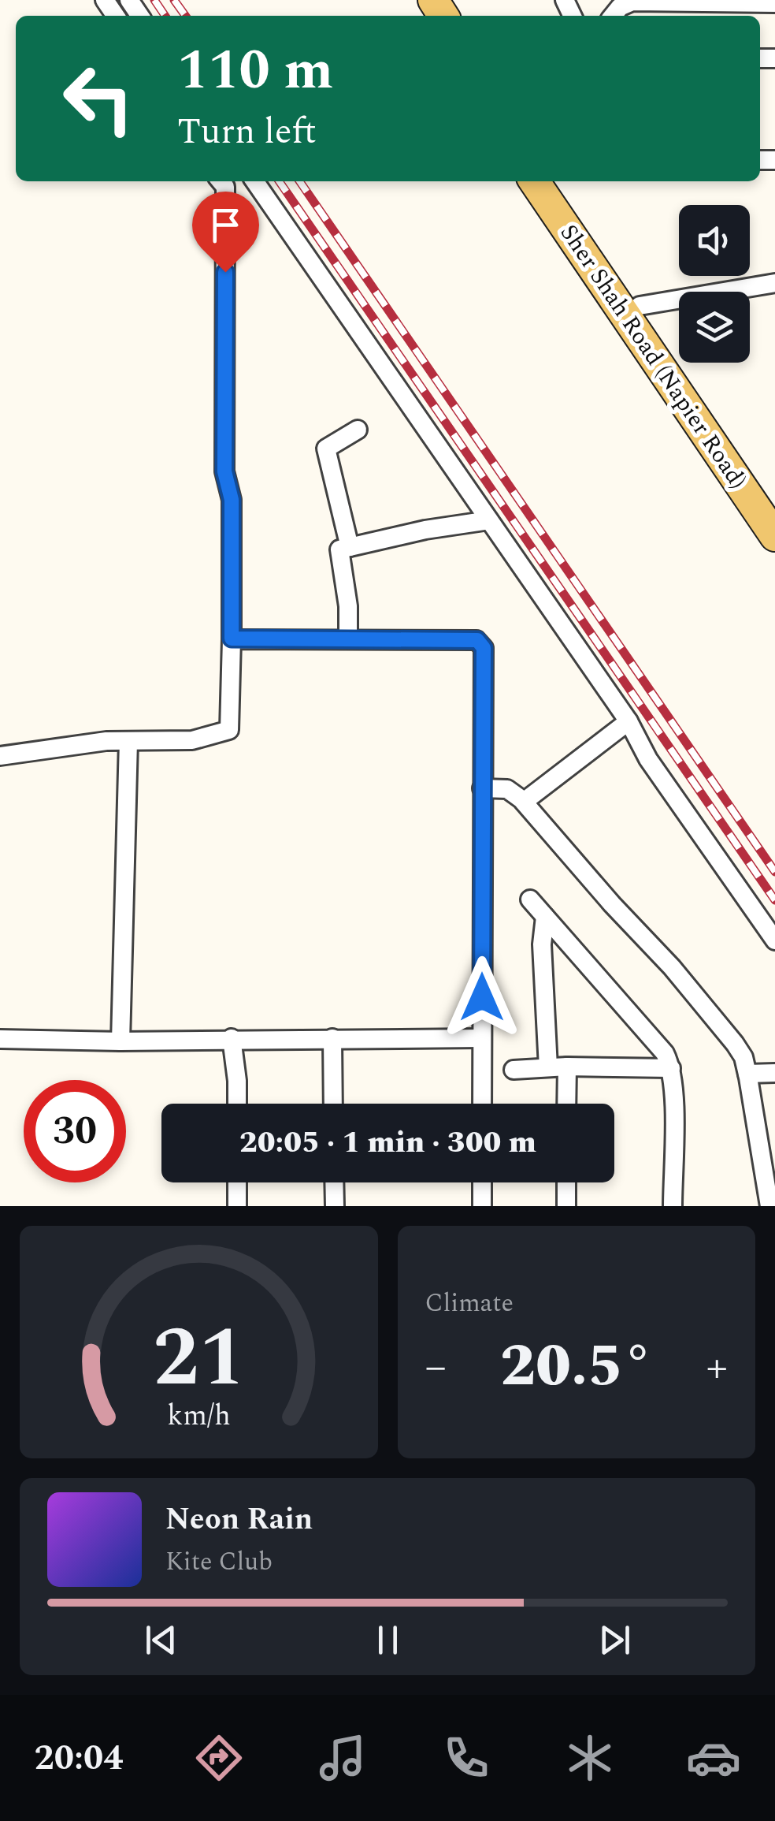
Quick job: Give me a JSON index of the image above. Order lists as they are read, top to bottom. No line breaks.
{"streets":{"main road":["Sher Shah Road (Napier Road)"]},"page":{"turn":["110 m","Turn left"],"limit":"30","trip":"20:05 · 1 min · 300 m","tile":"Climate","heat":["−","20.5°","+"],"song":["Neon Rain","Kite Club"],"tabs":"20:04","gauge":["21","km/h"]}}
